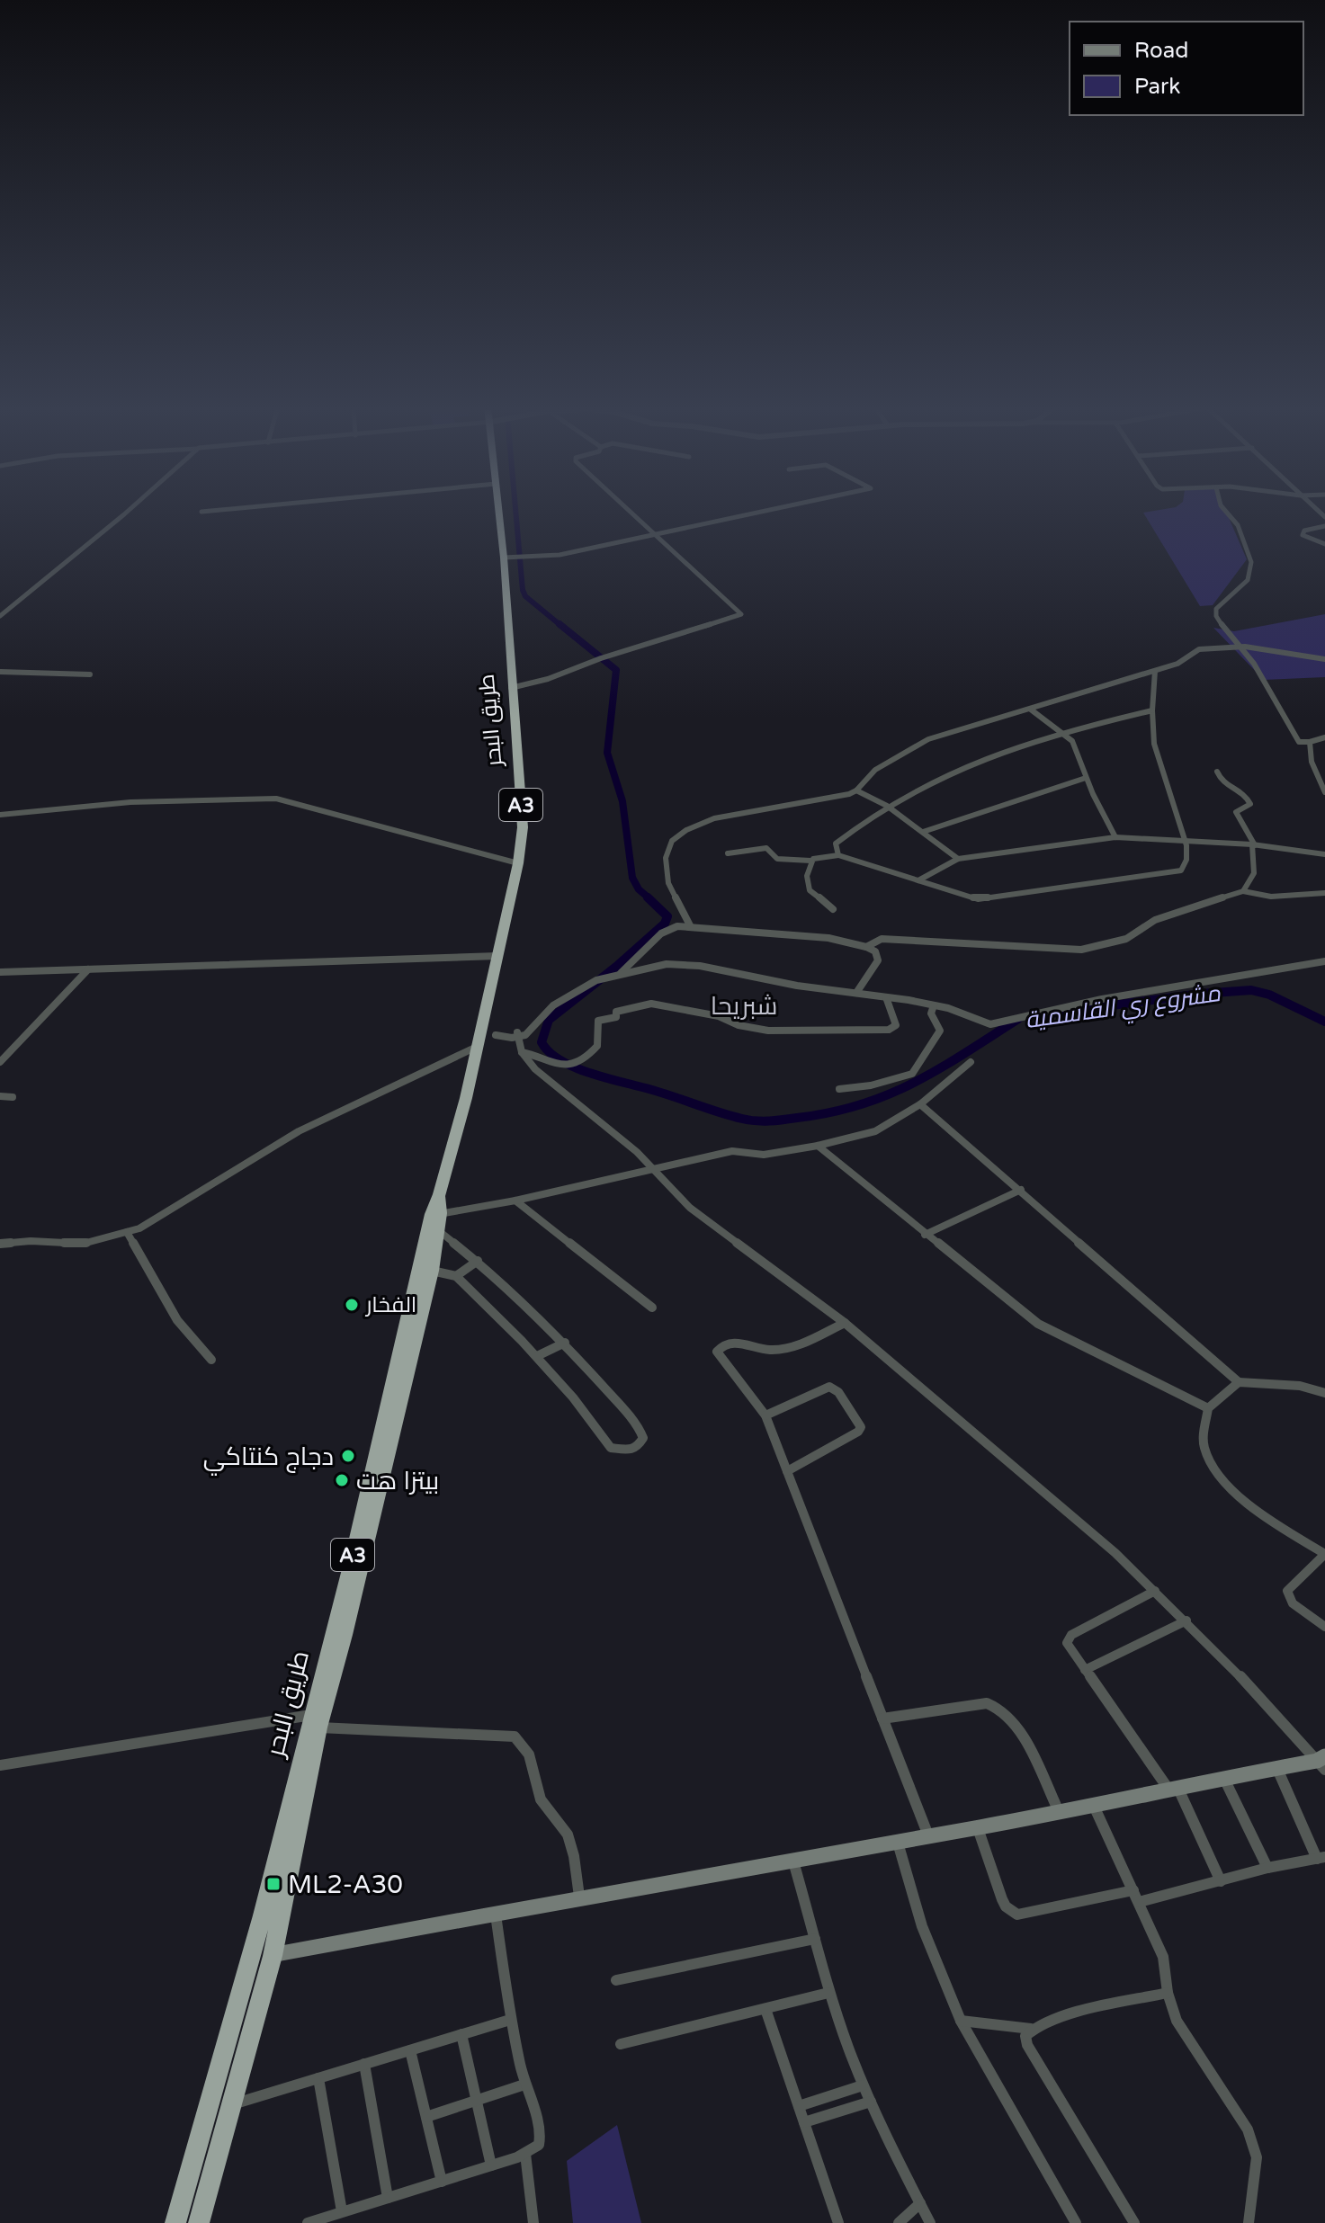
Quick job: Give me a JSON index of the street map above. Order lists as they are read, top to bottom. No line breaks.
{"streets":{"highway":["طريق البحر","A3"]},"districts":["شبريحا"],"water":["مشروع ري القاسمية"],"places":{"other":["الفخار","دجاج كنتاكي","بيتزا هت"],"transit":["ML2-A30"]},"legend":["Road","Park"]}
